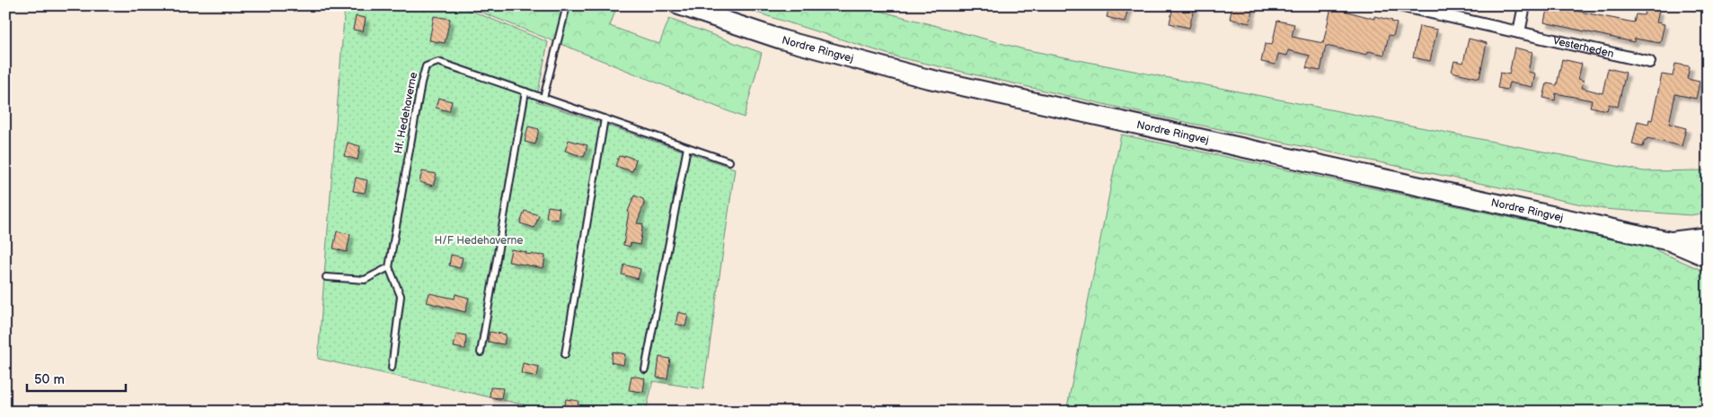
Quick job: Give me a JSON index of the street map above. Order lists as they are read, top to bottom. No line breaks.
{"streets":{"main road":["Nordre Ringvej"],"street":["Vesterheden"],"lane":["Hf. Hedehaverne"]},"parks":["H/F Hedehaverne"],"scale_bar":"50 m"}
